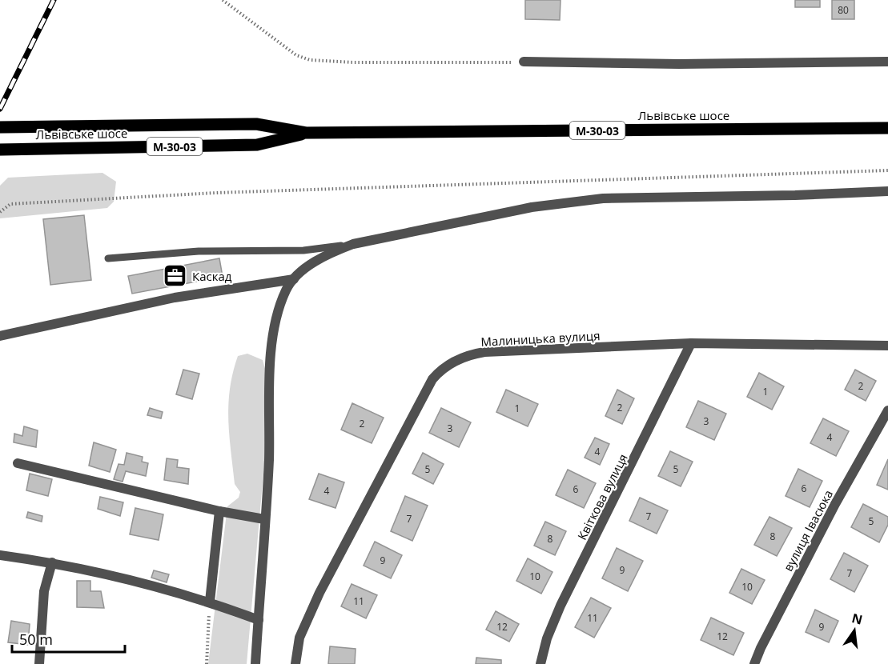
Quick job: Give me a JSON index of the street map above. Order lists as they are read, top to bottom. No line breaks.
{"streets":{"main road":["Львівське шосе","М-30-03"],"street":["Малиницька вулиця","Квіткова вулиця","вулиця Івасюка"]},"crossings":[["Малиницька вулиця","Квіткова вулиця"]],"places":{"office":["Каскад"]},"house_numbers":["80","2","1","2","1","3","2","3","4","4","5","5","6","6","4","7","7","5","8","8","9","9","7","10","10","11","11","12","9","12"],"scale_bar":"50 m","north":"top"}
